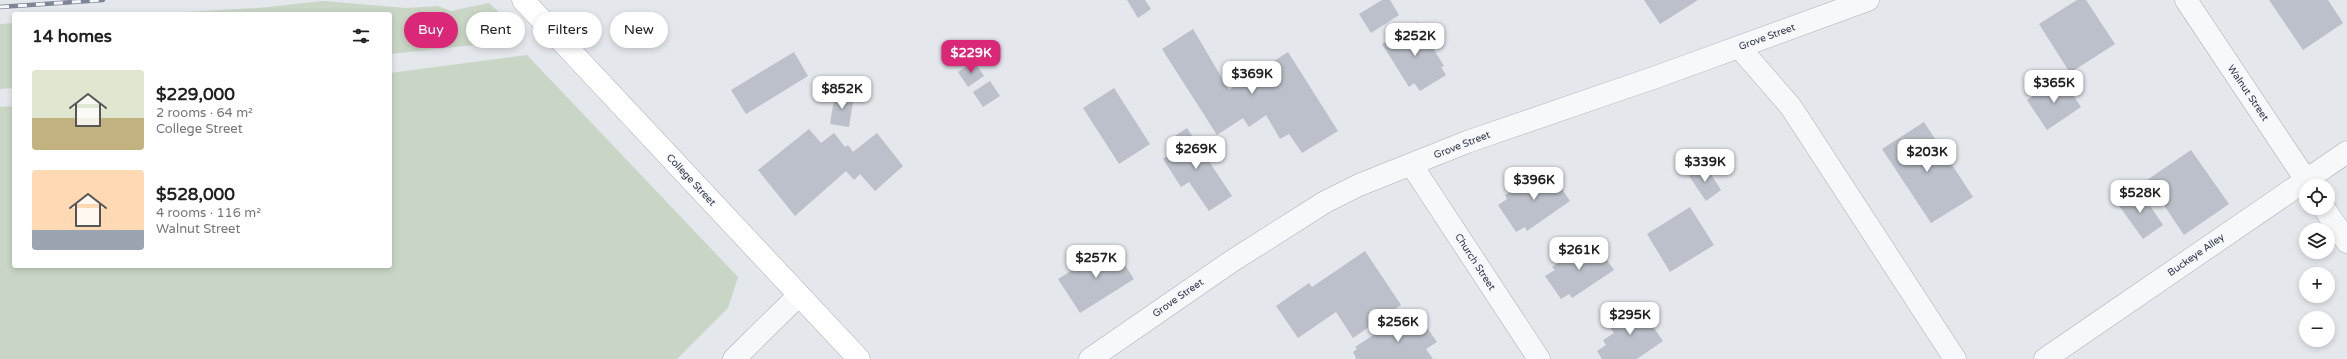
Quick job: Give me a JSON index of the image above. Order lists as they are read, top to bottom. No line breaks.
{"streets":{"main road":["College Street"],"street":["Grove Street","Walnut Street","Buckeye Alley","Church Street"]},"crossings":[["Grove Street","Church Street"]],"page":{"chip":["Buy","Rent","Filters","New"],"heading":"14 homes","price":["$252K","$229K","$369K","$365K","$852K","$269K","$203K","$339K","$396K","$528K","$261K","$257K","$295K","$256K"],"list":[{"name":"$229,000","note":"2 rooms · 64 m² · College Street"},{"name":"$528,000","note":"4 rooms · 116 m² · Walnut Street"}],"map_buttons":["+","−"]}}
